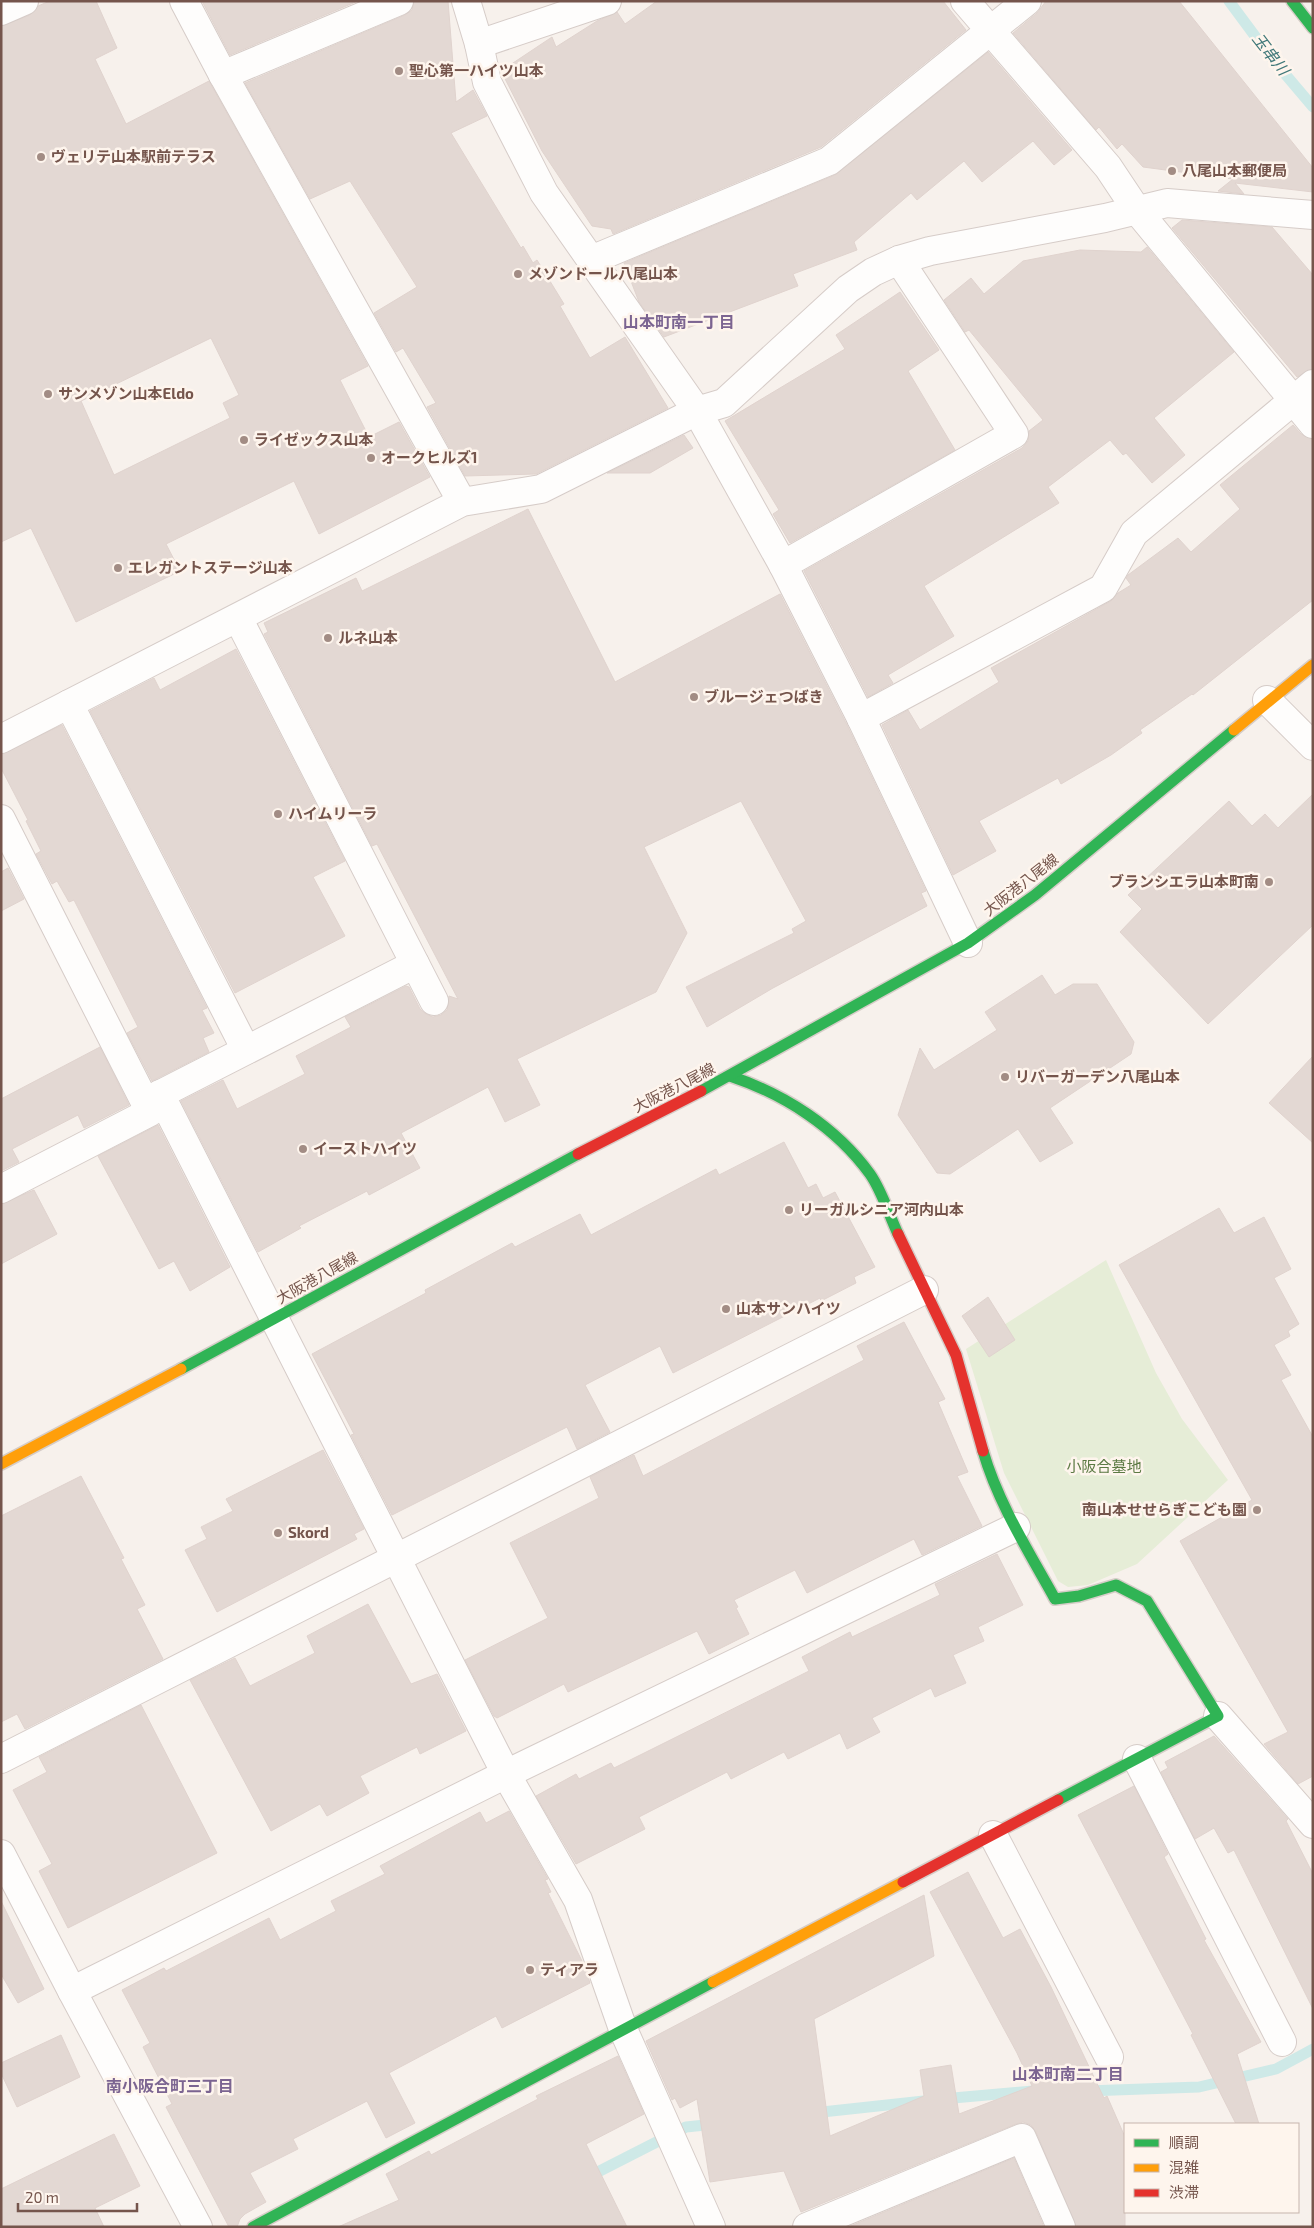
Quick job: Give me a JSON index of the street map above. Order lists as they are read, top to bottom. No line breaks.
{"streets":{"street":["大阪港八尾線"]},"districts":["山本町南一丁目","山本町南二丁目","南小阪合町三丁目"],"water":["玉串川"],"parks":["小阪合墓地"],"places":["聖心第一ハイツ山本","ヴェリテ山本駅前テラス","八尾山本郵便局","メゾンドール八尾山本","サンメゾン山本Eldo","ライゼックス山本","オークヒルズ1","エレガントステージ山本","ルネ山本","ブルージェつばき","ハイムリーラ","ブランシエラ山本町南","リバーガーデン八尾山本","イーストハイツ","リーガルシニア河内山本","山本サンハイツ","南山本せせらぎこども園","Skord","ティアラ"],"legend":["順調","混雑","渋滞"],"scale_bar":"20 m"}
